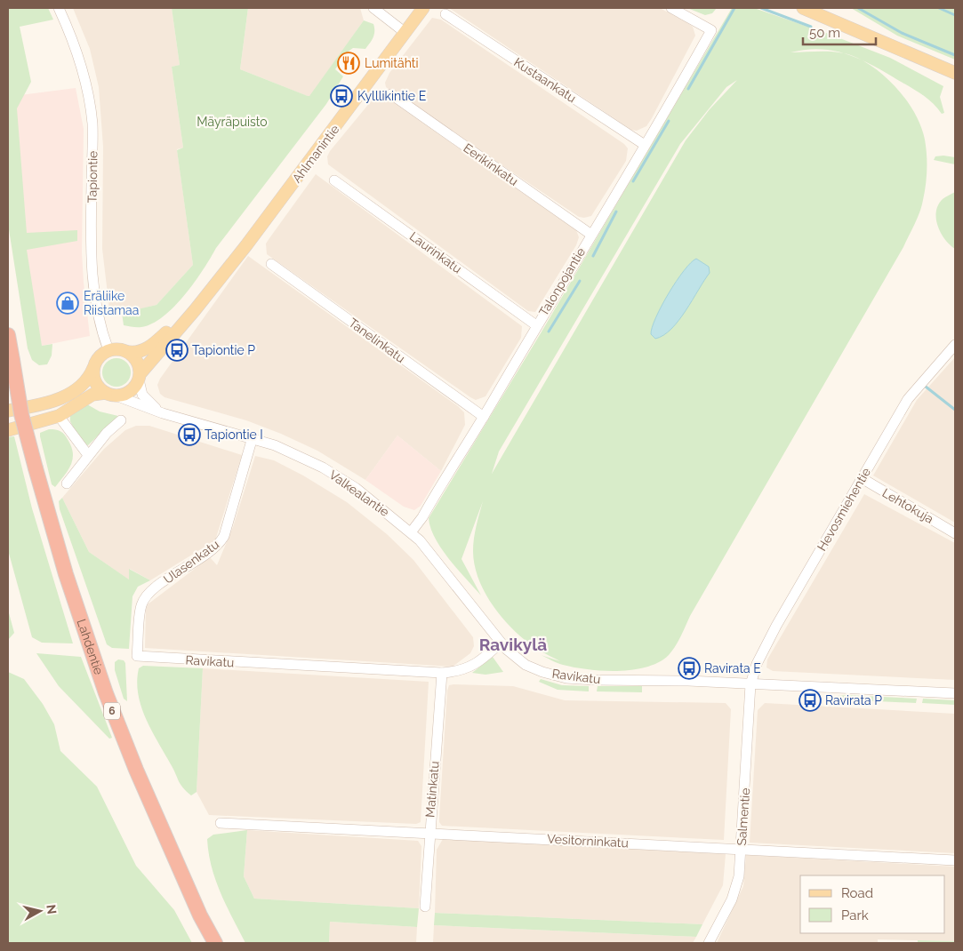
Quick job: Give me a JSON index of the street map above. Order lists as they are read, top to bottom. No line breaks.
{"streets":{"highway":["Lahdentie","6"],"main road":["Ahlmanintie"],"street":["Kustaankatu","Eerikinkatu","Tapiontie","Laurinkatu","Talonpojantie","Tanelinkatu","Valkealantie","Lehtokuja","Hevosmiehentie","Ulasenkatu","Ravikatu","Matinkatu","Salmentie","Vesitorninkatu"]},"crossings":[["Kustaankatu","Talonpojantie"],["Ahlmanintie","Tapiontie"],["Ahlmanintie","Valkealantie"],["Eerikinkatu","Talonpojantie"],["Tapiontie","Valkealantie"],["Laurinkatu","Talonpojantie"],["Talonpojantie","Tanelinkatu"],["Talonpojantie","Valkealantie"],["Valkealantie","Ulasenkatu"],["Valkealantie","Ravikatu"],["Lehtokuja","Hevosmiehentie"],["Hevosmiehentie","Ravikatu"],["Hevosmiehentie","Salmentie"],["Ulasenkatu","Ravikatu"],["Ravikatu","Matinkatu"],["Ravikatu","Salmentie"],["Matinkatu","Vesitorninkatu"],["Salmentie","Vesitorninkatu"]],"districts":["Ravikylä"],"parks":["Mäyräpuisto"],"places":{"restaurant":["Lumitähti"],"bus stop":["Kylllikintie E","Tapiontie P","Tapiontie I","Ravirata E","Ravirata P"],"shop":["Eräliike Riistamaa"]},"legend":["Road","Park"],"scale_bar":"50 m","north":"right"}
